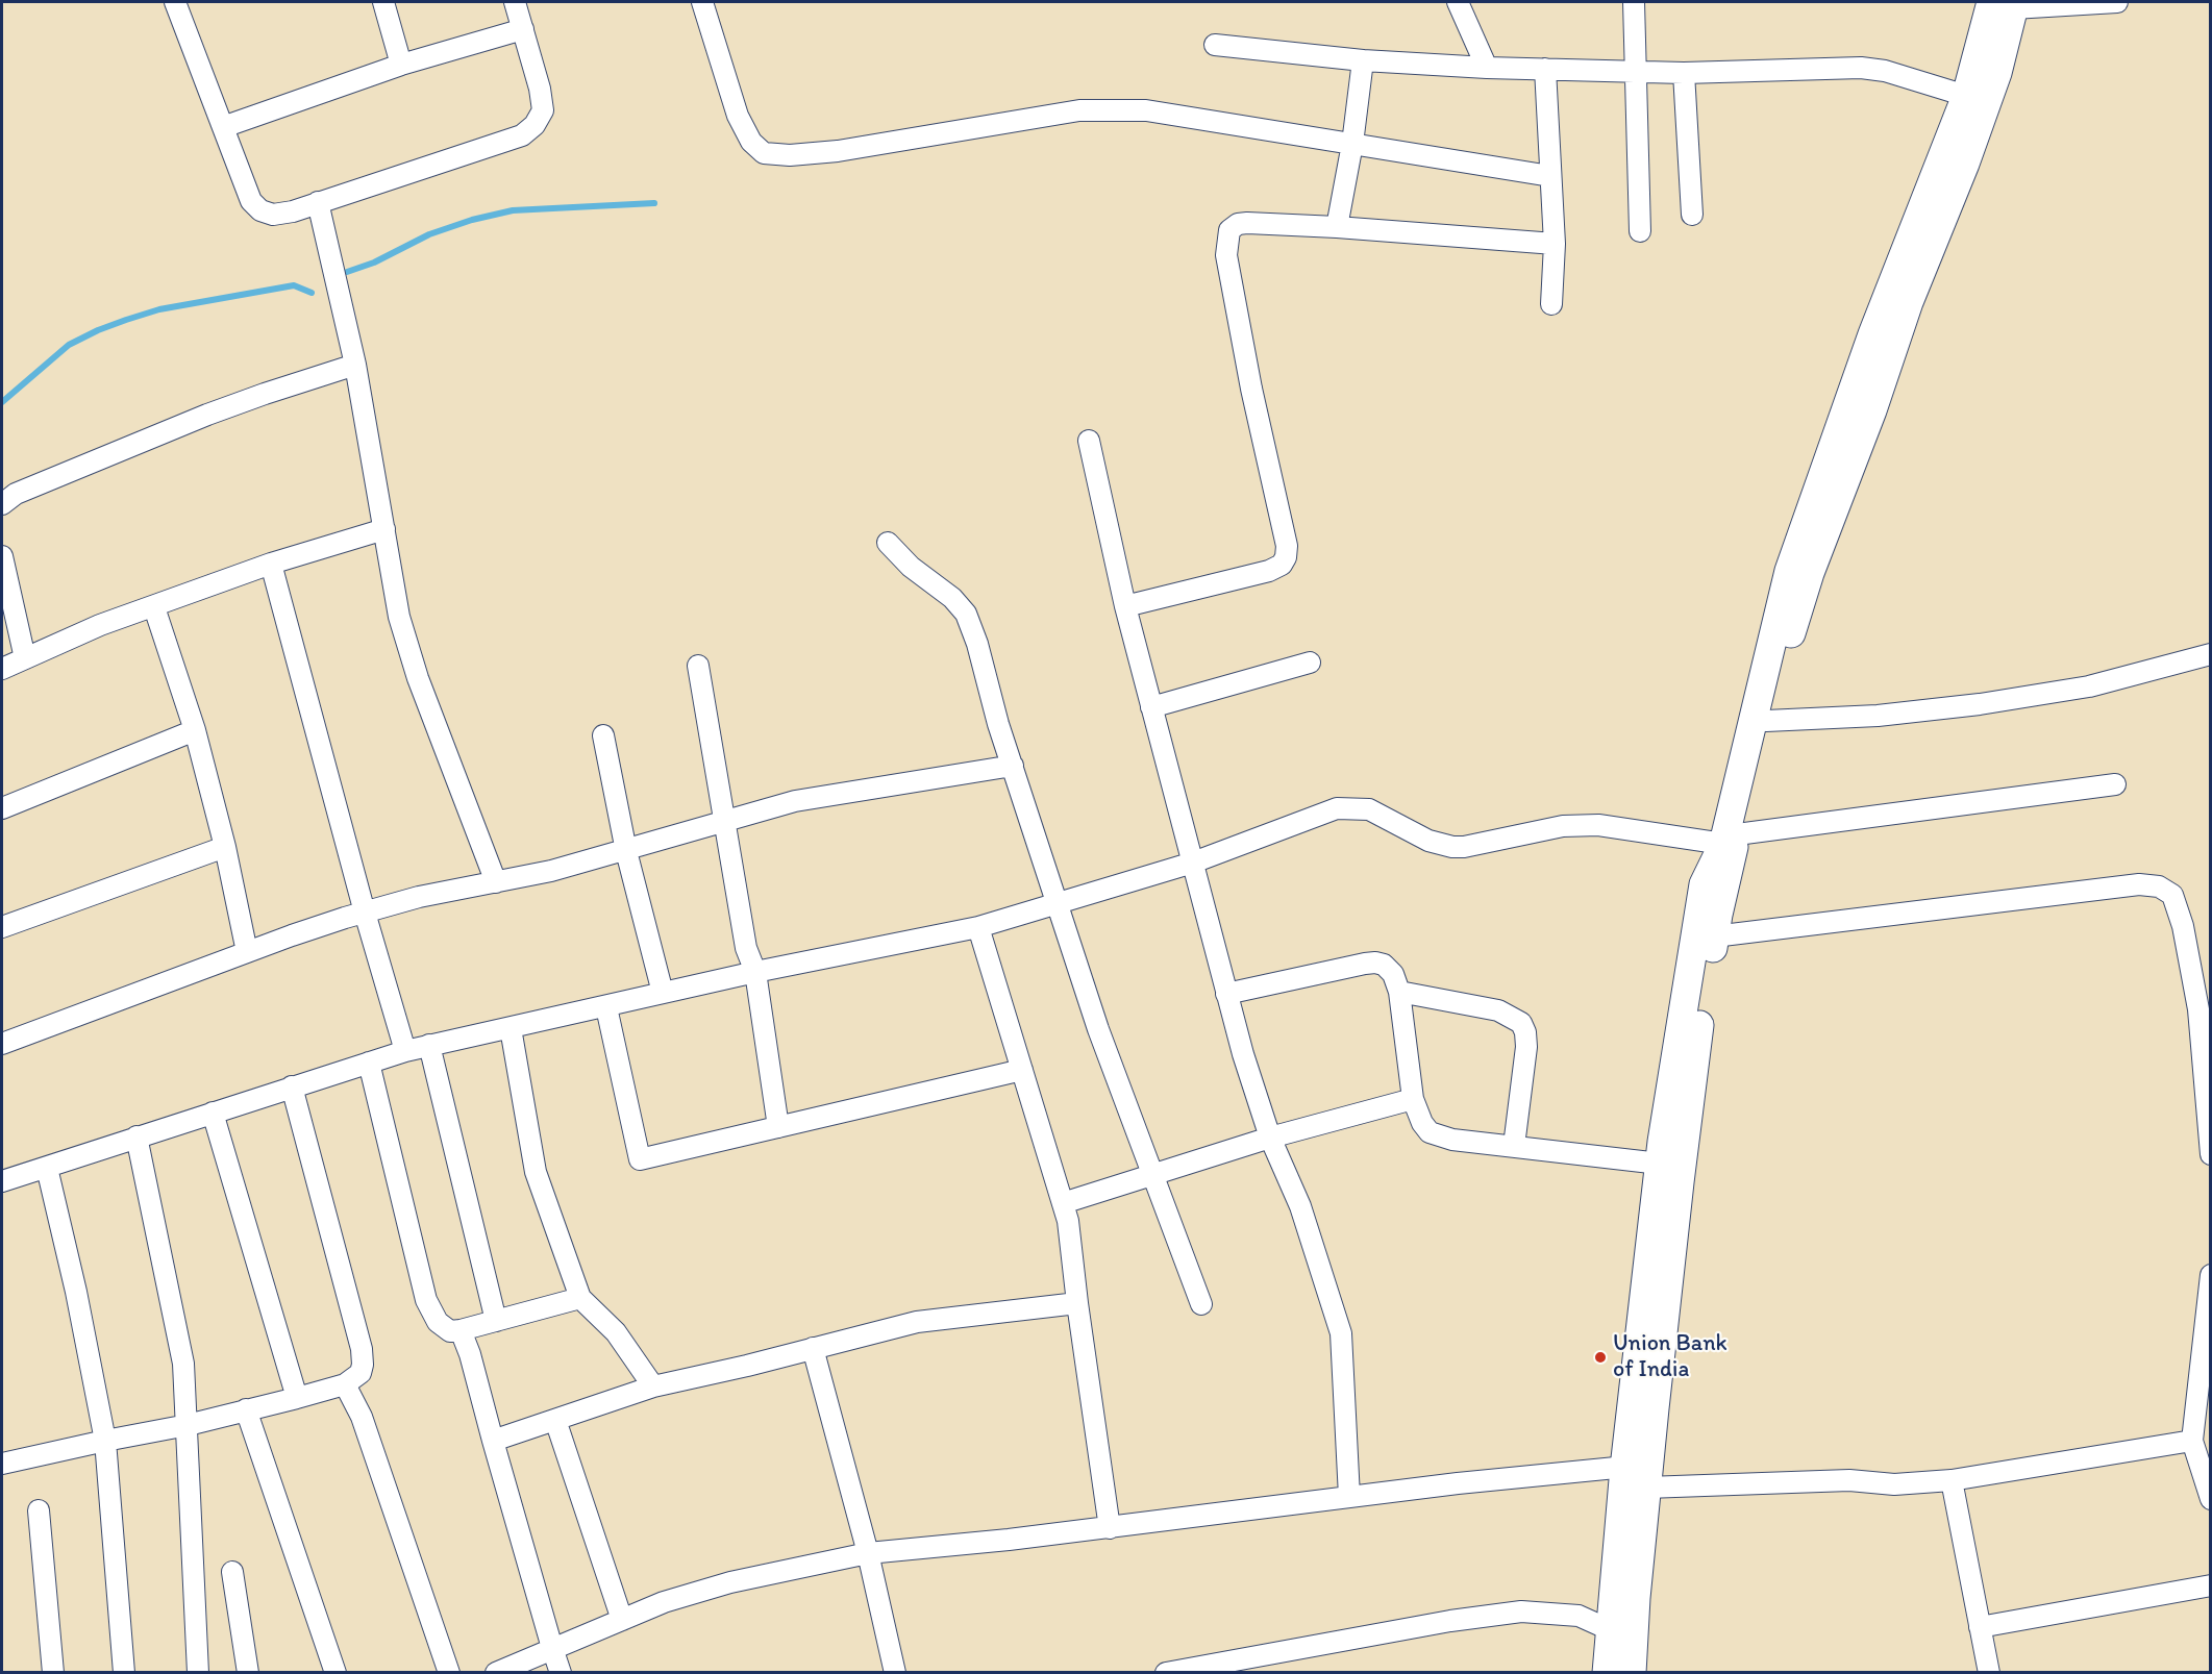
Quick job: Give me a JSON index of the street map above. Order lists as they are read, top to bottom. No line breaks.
{"places":["Union Bank of India"]}
